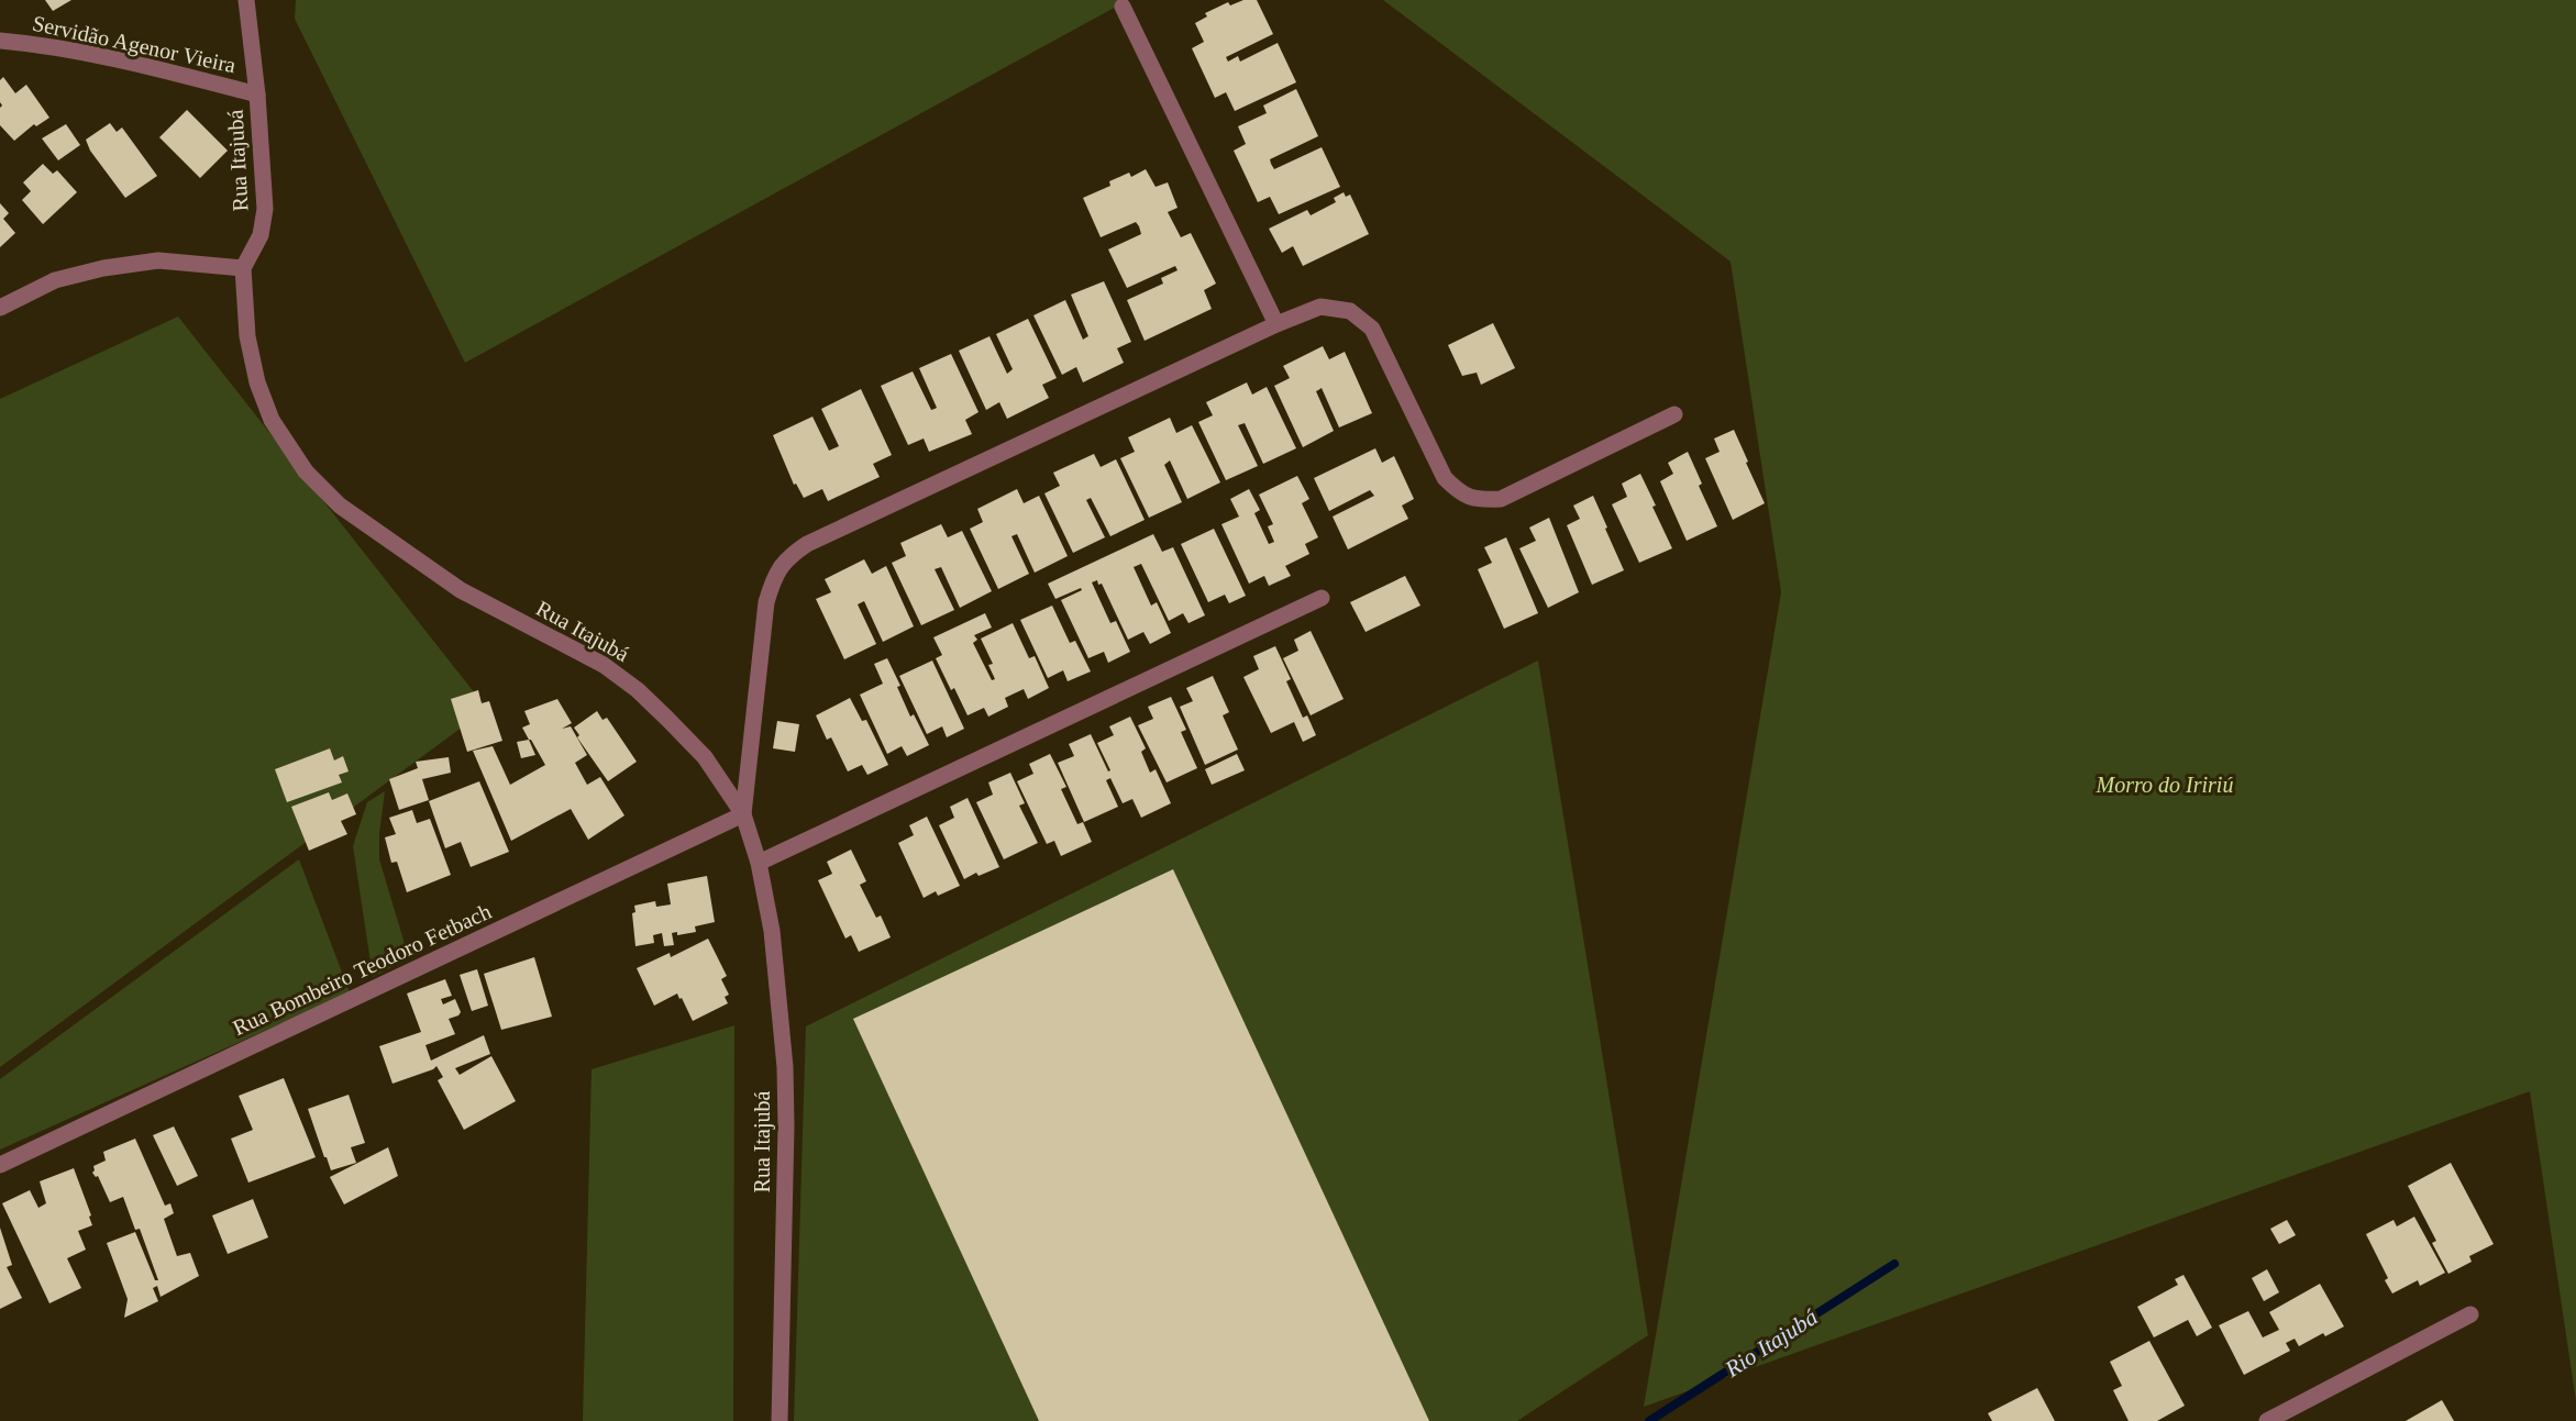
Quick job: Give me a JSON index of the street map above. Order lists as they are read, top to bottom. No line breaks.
{"streets":{"street":["Servidão Agenor Vieira","Rua Itajubá","Rua Bombeiro Teodoro Fetbach"]},"crossings":[["Servidão Agenor Vieira","Rua Itajubá"],["Rua Itajubá","Rua Bombeiro Teodoro Fetbach"]],"water":["Rio Itajubá"],"parks":["Morro do Iririú"]}
